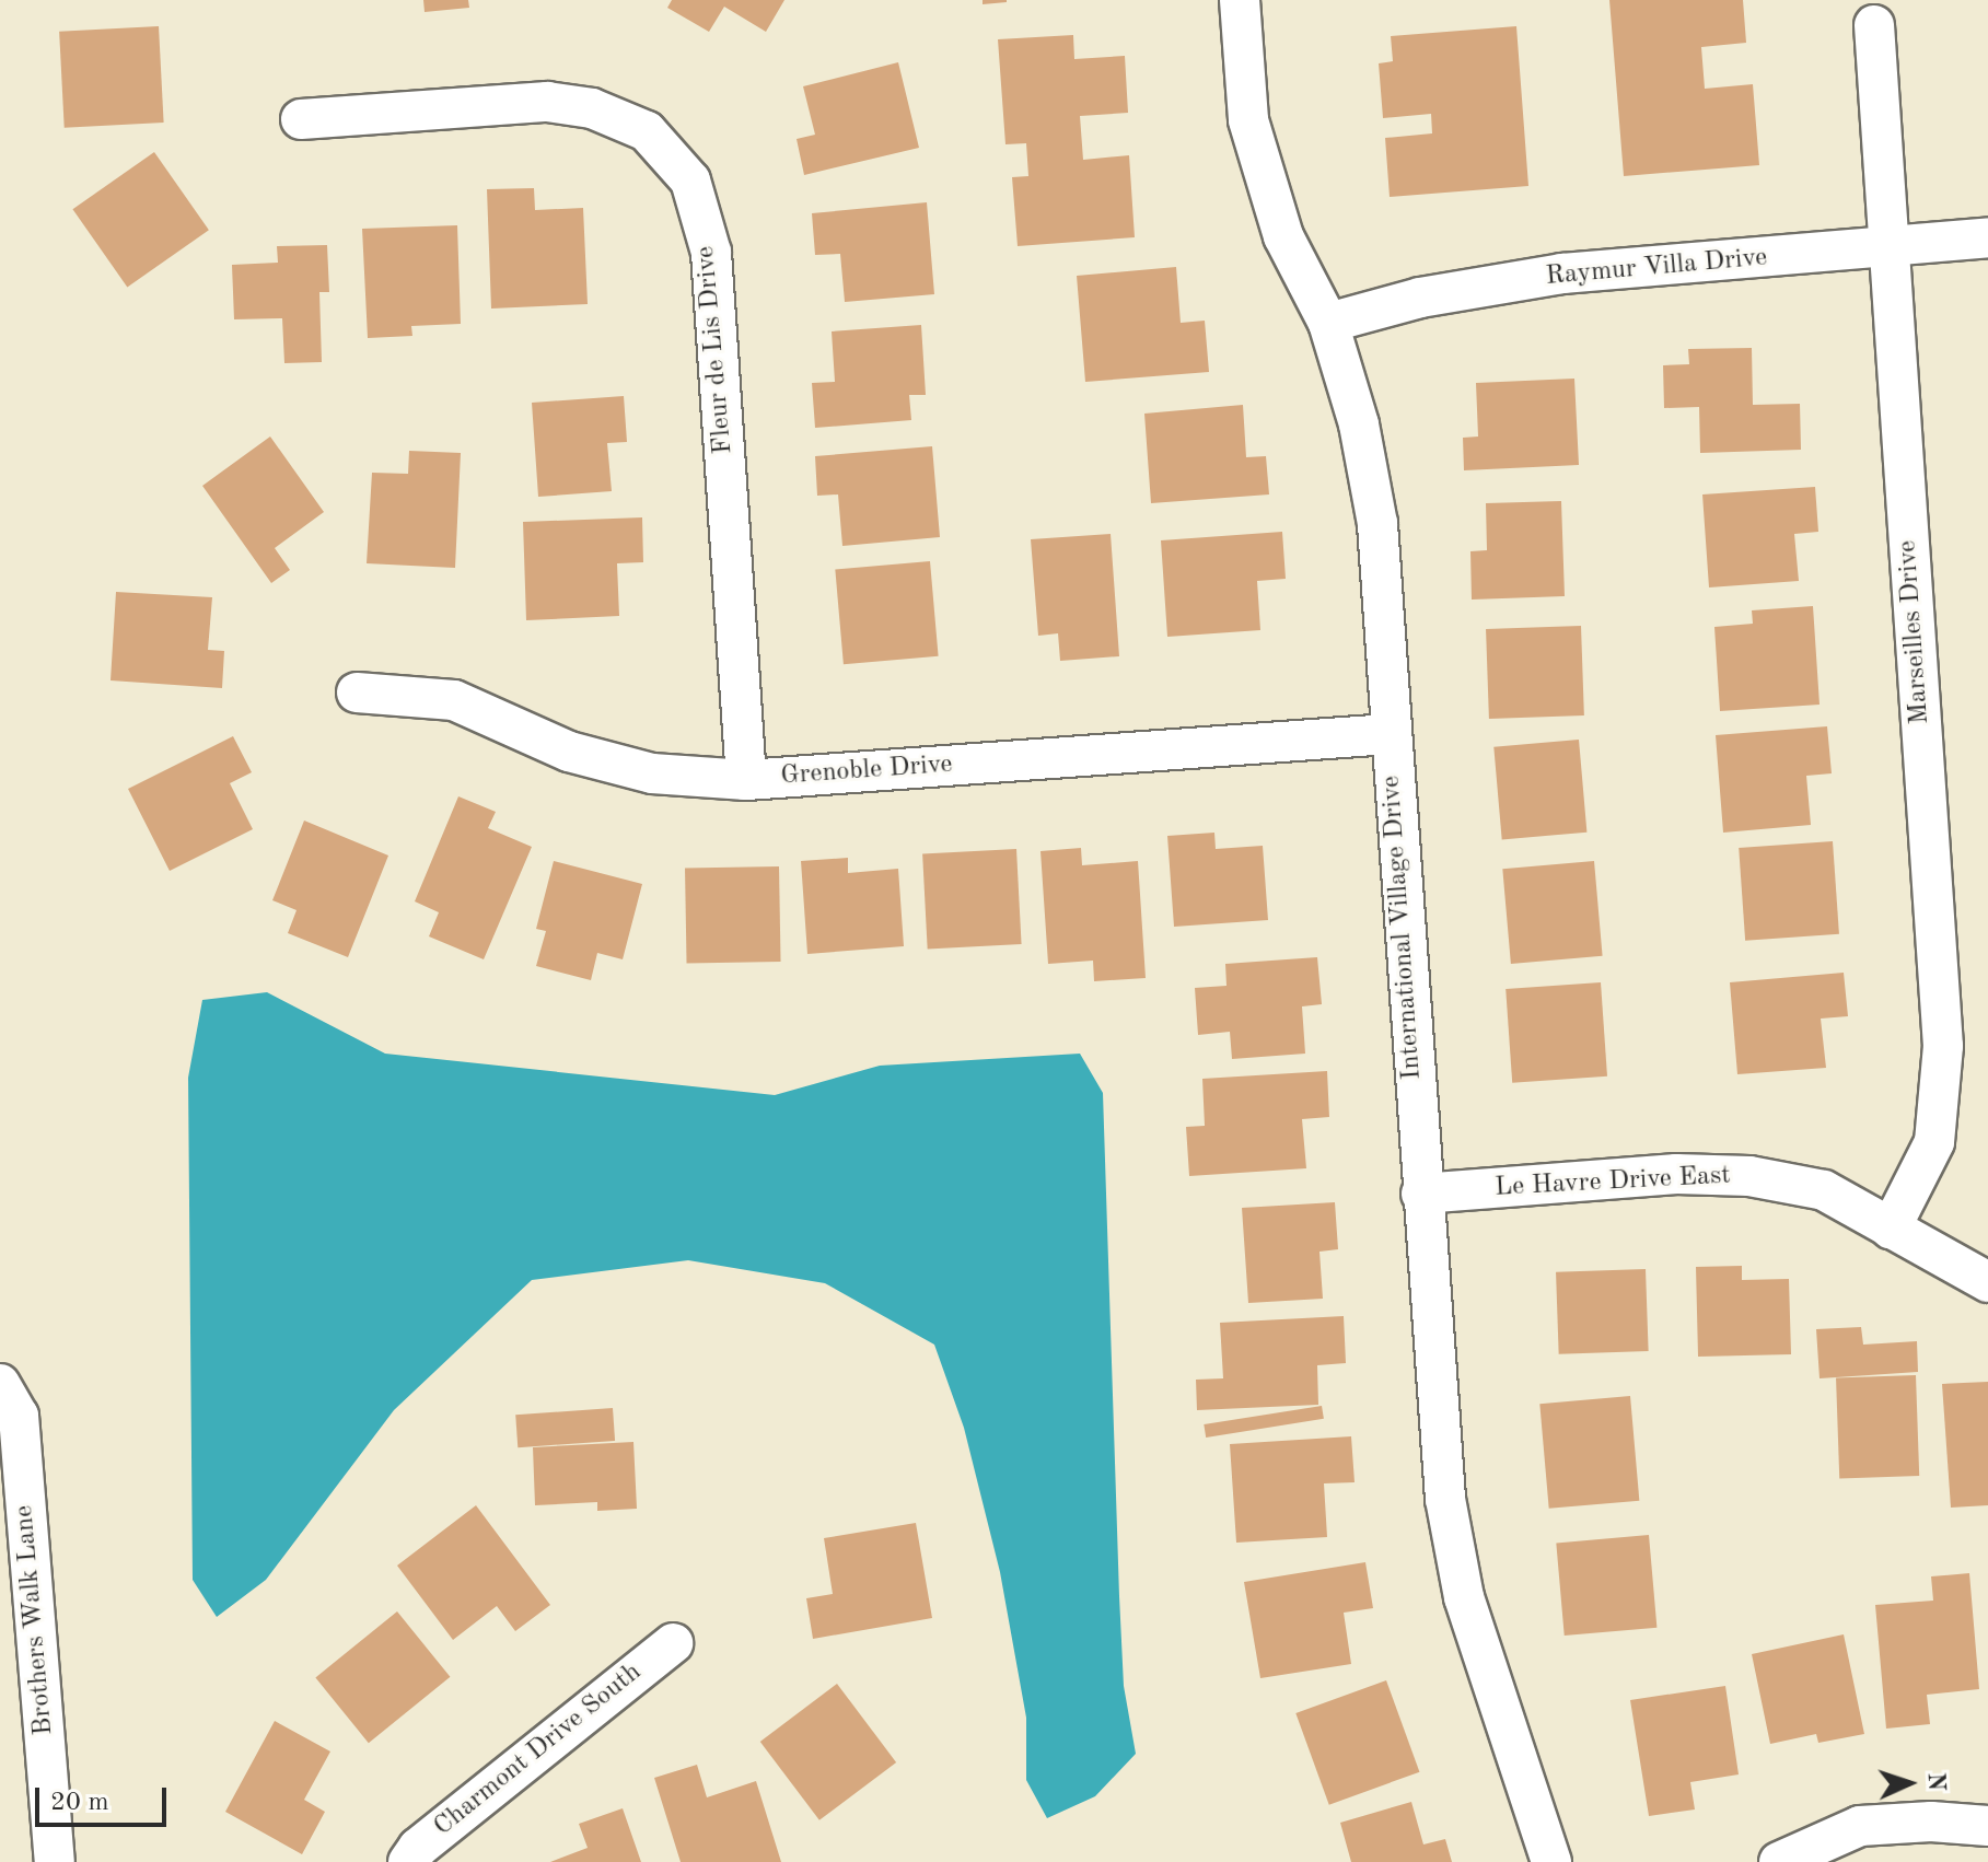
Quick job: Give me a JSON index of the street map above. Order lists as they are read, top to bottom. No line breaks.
{"streets":{"street":["Raymur Villa Drive","Fleur de Lis Drive","Marseilles Drive","Grenoble Drive","International Village Drive","Le Havre Drive East","Brothers Walk Lane","Charmont Drive South"]},"crossings":[["Raymur Villa Drive","Marseilles Drive"],["Raymur Villa Drive","International Village Drive"],["Fleur de Lis Drive","Grenoble Drive"],["Marseilles Drive","Le Havre Drive East"],["Grenoble Drive","International Village Drive"],["International Village Drive","Le Havre Drive East"]],"scale_bar":"20 m","north":"right"}
